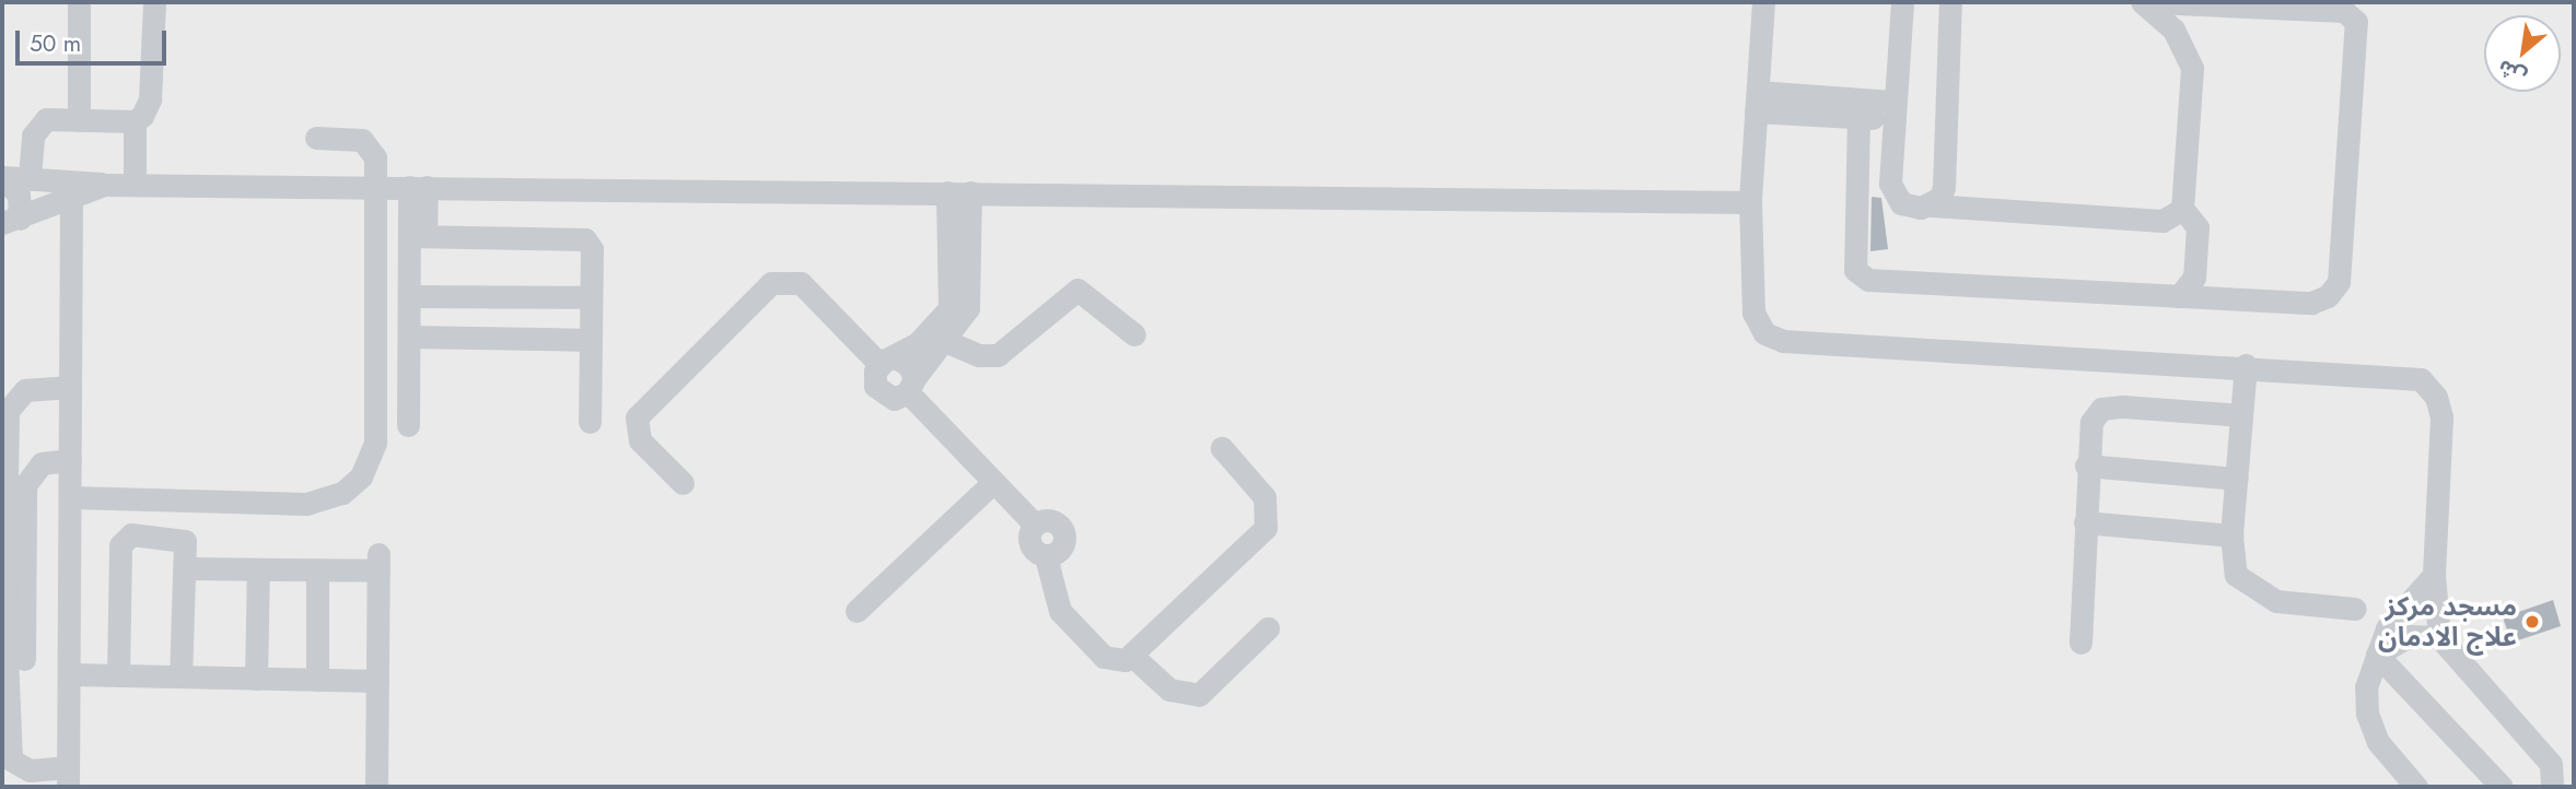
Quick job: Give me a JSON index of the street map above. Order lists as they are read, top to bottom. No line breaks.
{"places":["مسجد مركز علاج الادمان"],"scale_bar":"50 m","north":"bottom left"}
